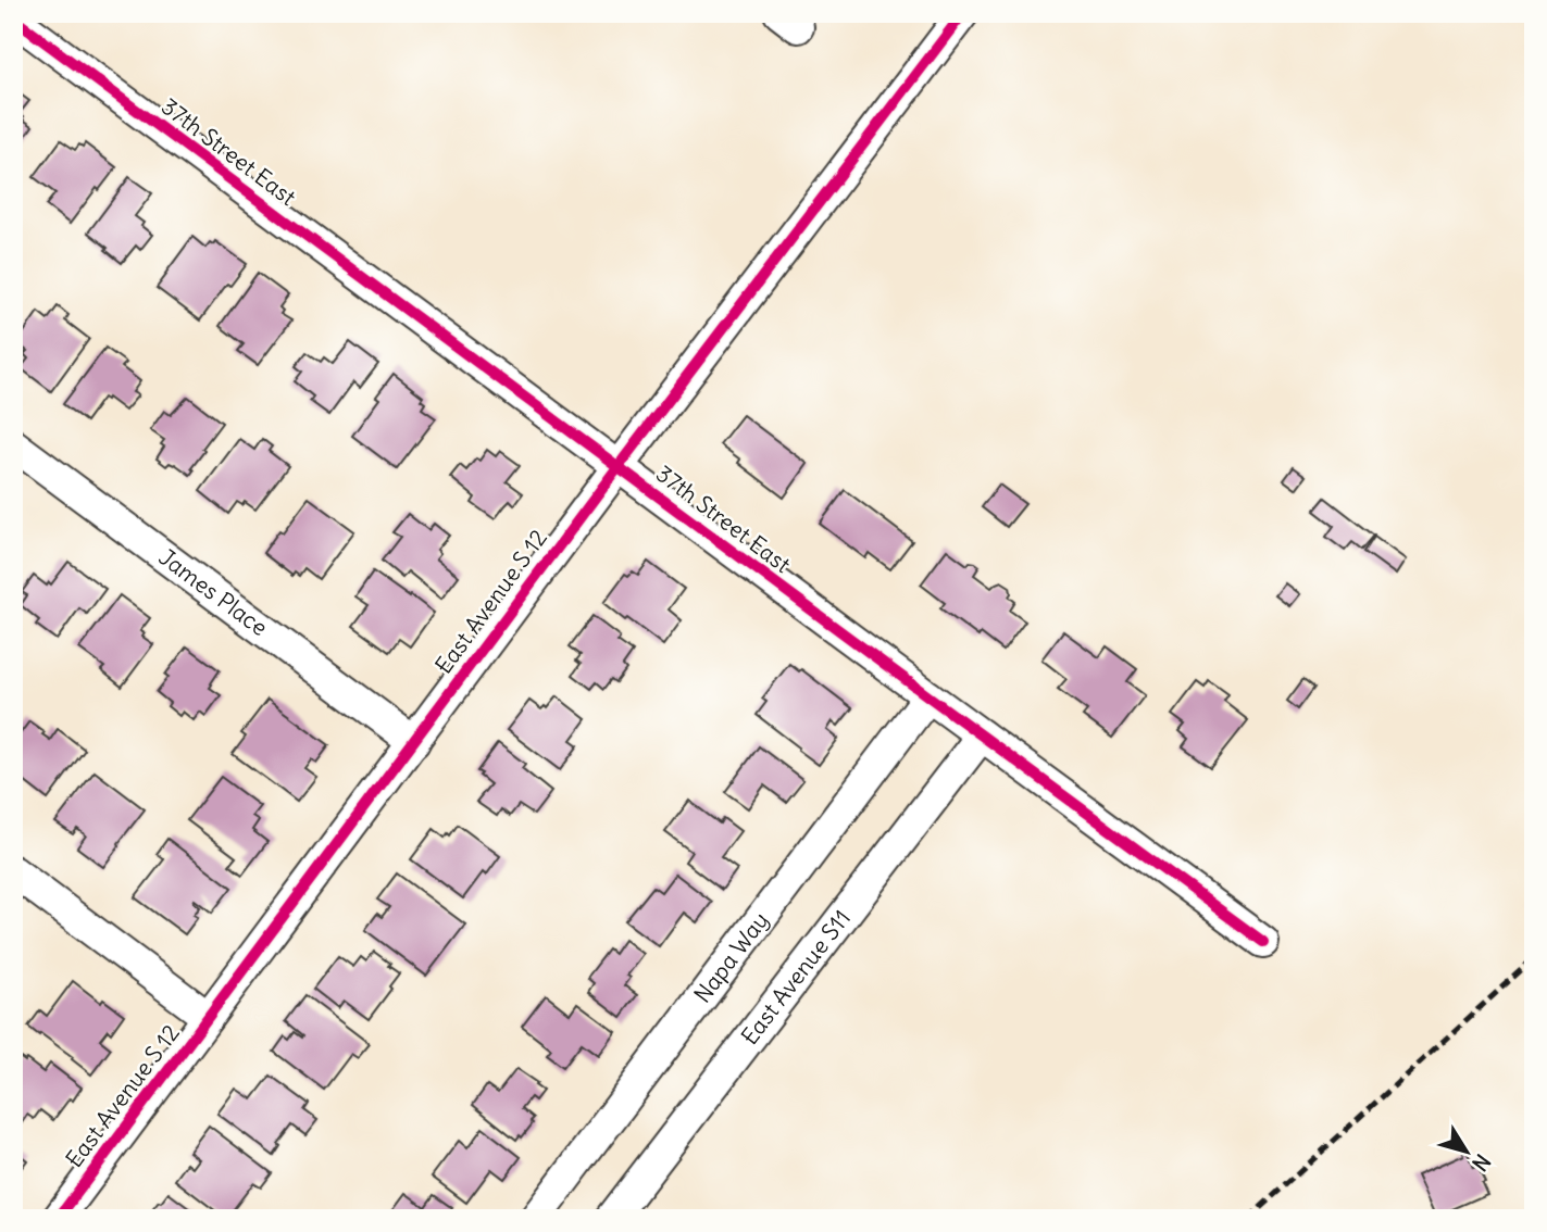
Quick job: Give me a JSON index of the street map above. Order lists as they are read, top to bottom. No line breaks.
{"streets":{"street":["37th Street East","James Place","East Avenue S 12","Napa Way","East Avenue S11"]},"crossings":[["37th Street East","East Avenue S 12"],["37th Street East","Napa Way"],["37th Street East","East Avenue S11"],["James Place","East Avenue S 12"]],"north":"bottom right"}
